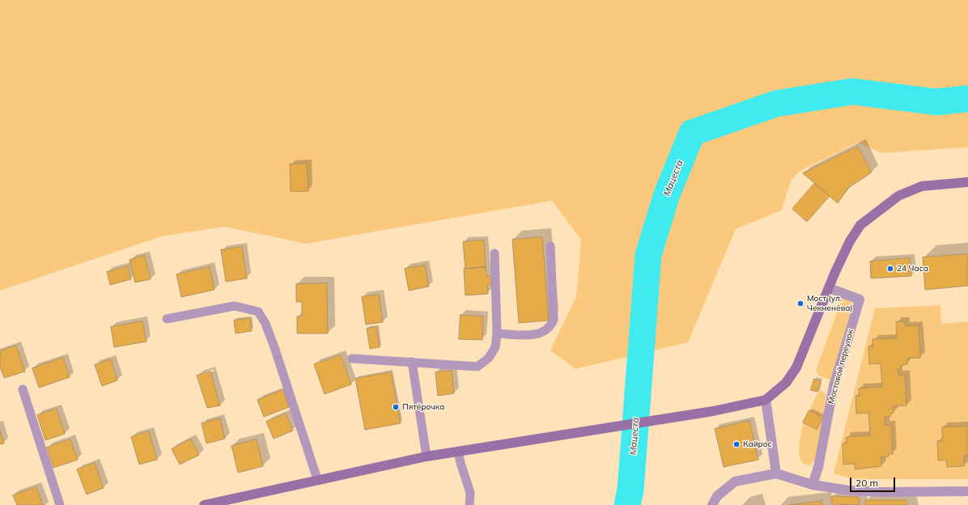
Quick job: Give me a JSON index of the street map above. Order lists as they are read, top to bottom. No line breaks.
{"streets":{"street":["Мостовой переулок"]},"water":["Мацеста"],"places":["24 Часа","Мост (ул. Чекменёва)","Пятёрочка","Кайрос"],"scale_bar":"20 m"}
